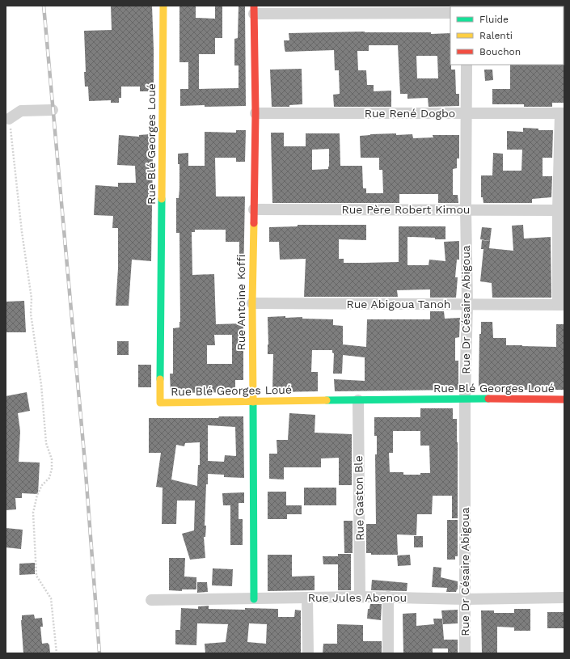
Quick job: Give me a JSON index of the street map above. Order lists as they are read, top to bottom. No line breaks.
{"streets":{"street":["Rue René Dogbo","Rue Blé Georges Loué","Rue Père Robert Kimou","Rue Antoine Koffi","Rue Abigoua Tanoh","Rue Dr Césaire Abigoua","Rue Gaston Ble","Rue Jules Abenou"]},"crossings":[["Rue René Dogbo","Rue Antoine Koffi"],["Rue René Dogbo","Rue Dr Césaire Abigoua"],["Rue Blé Georges Loué","Rue Antoine Koffi"],["Rue Blé Georges Loué","Rue Dr Césaire Abigoua"],["Rue Blé Georges Loué","Rue Gaston Ble"],["Rue Père Robert Kimou","Rue Antoine Koffi"],["Rue Père Robert Kimou","Rue Dr Césaire Abigoua"],["Rue Antoine Koffi","Rue Abigoua Tanoh"],["Rue Antoine Koffi","Rue Jules Abenou"],["Rue Abigoua Tanoh","Rue Dr Césaire Abigoua"],["Rue Dr Césaire Abigoua","Rue Jules Abenou"],["Rue Gaston Ble","Rue Jules Abenou"]],"legend":["Fluide","Ralenti","Bouchon"]}
